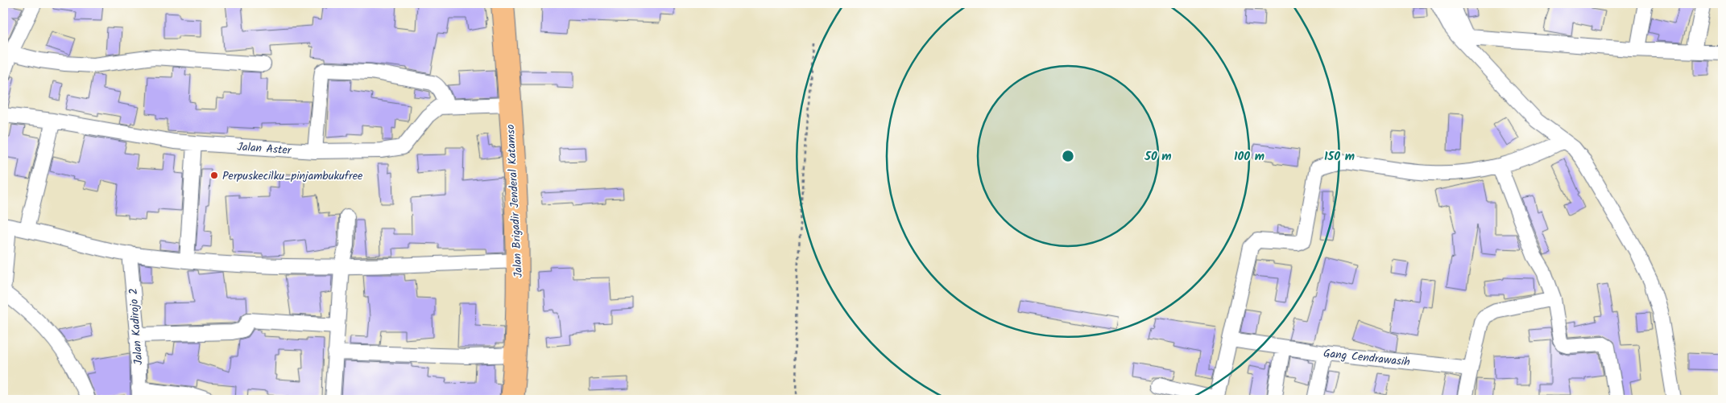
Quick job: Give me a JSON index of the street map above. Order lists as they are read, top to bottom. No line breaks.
{"streets":{"main road":["Jalan Brigadir Jenderal Katamso"],"street":["Jalan Aster","Jalan Kadirojo 2","Gang Cendrawasih"]},"crossings":[["Jalan Aster","Jalan Brigadir Jenderal Katamso"]],"places":["Perpuskecilku_pinjambukufree"],"rings":["50 m","100 m","150 m"]}
